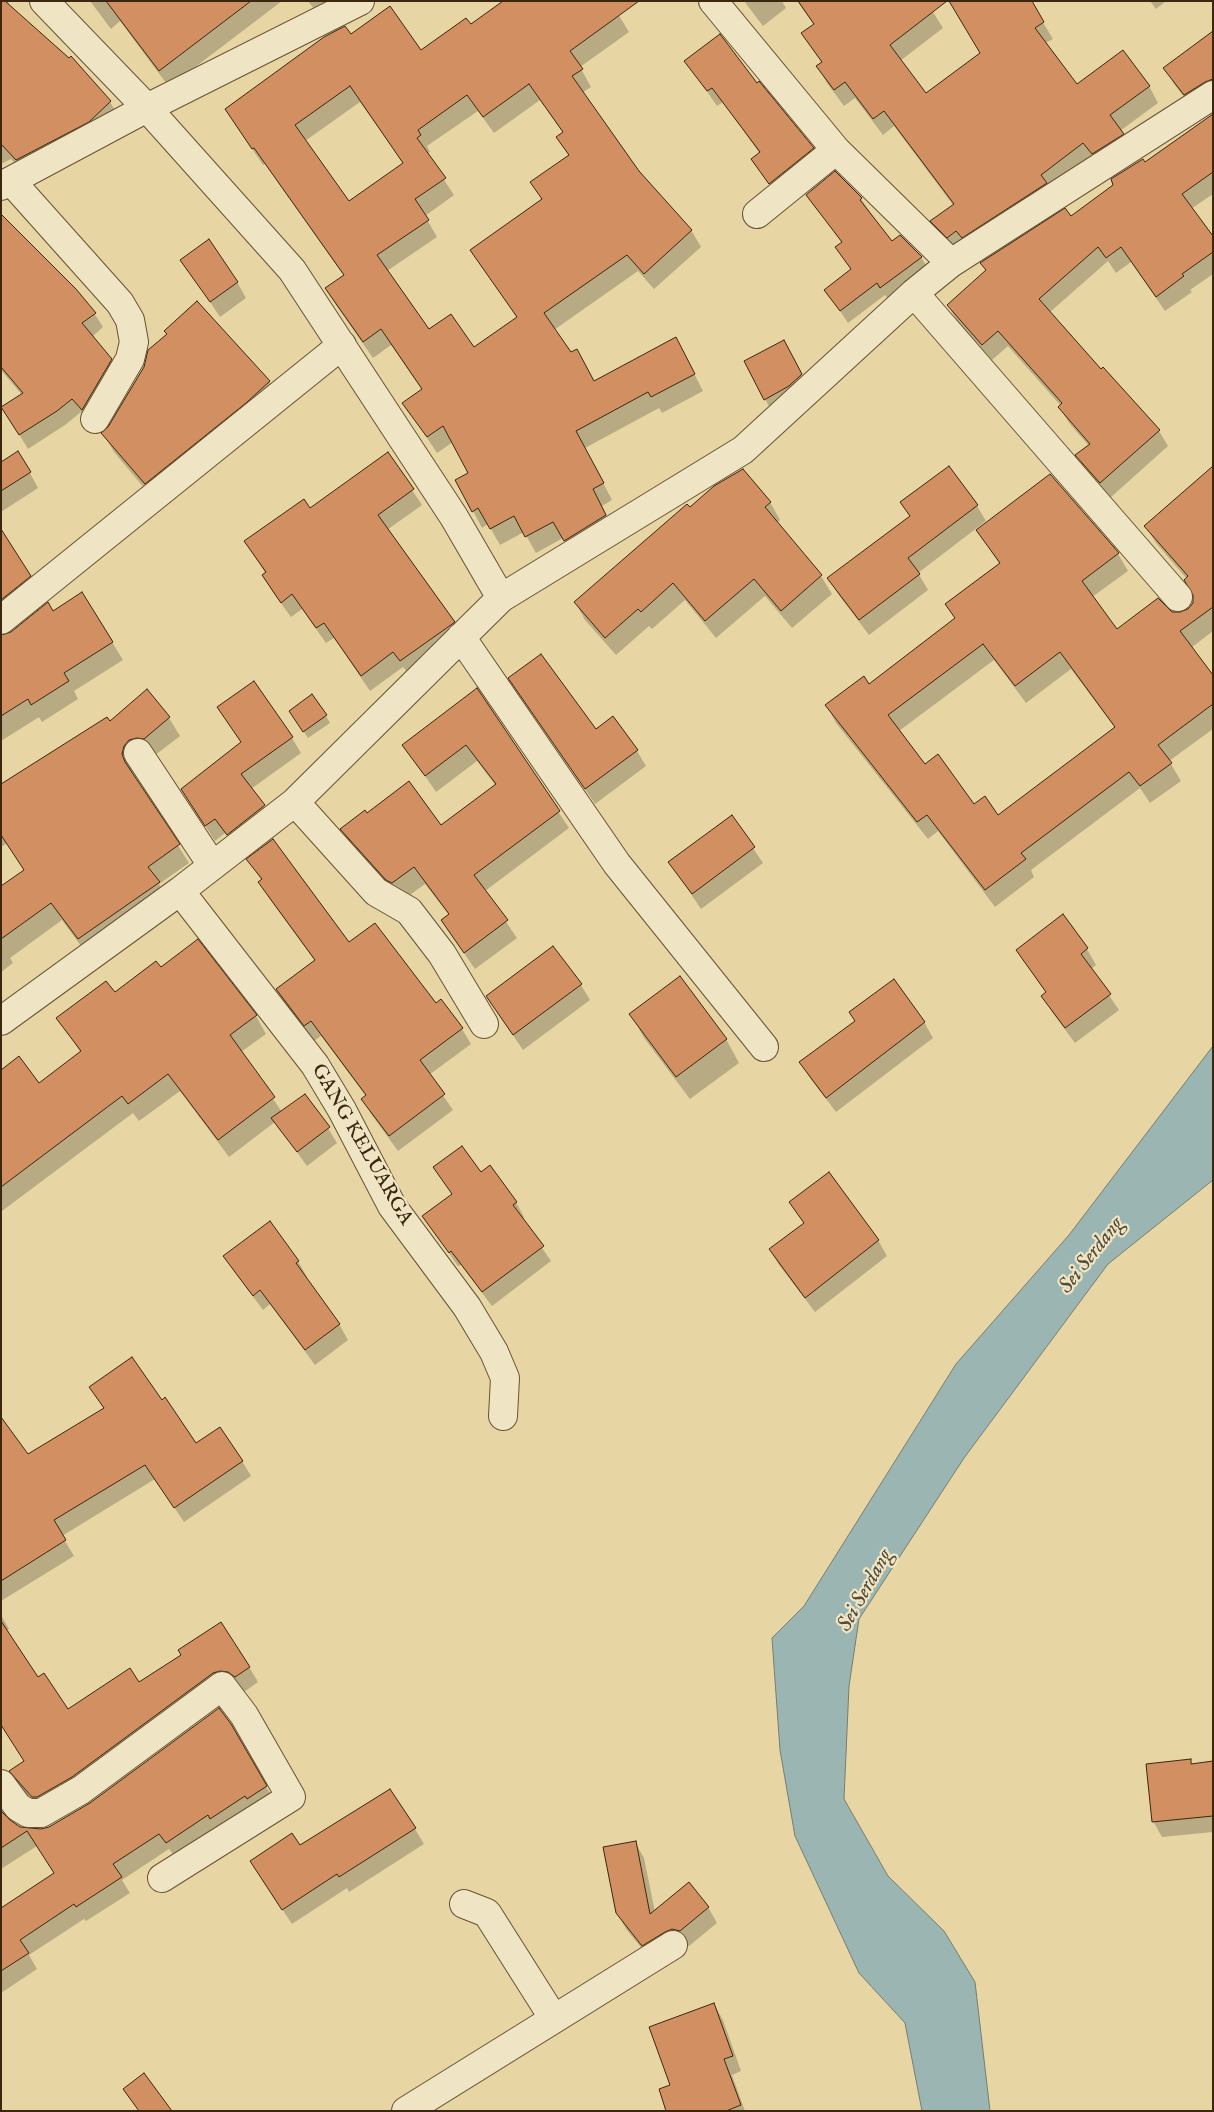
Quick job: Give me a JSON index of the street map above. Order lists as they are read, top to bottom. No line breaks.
{"streets":{"street":["GANG KELUARGA"]},"water":["Sei Serdang"]}
